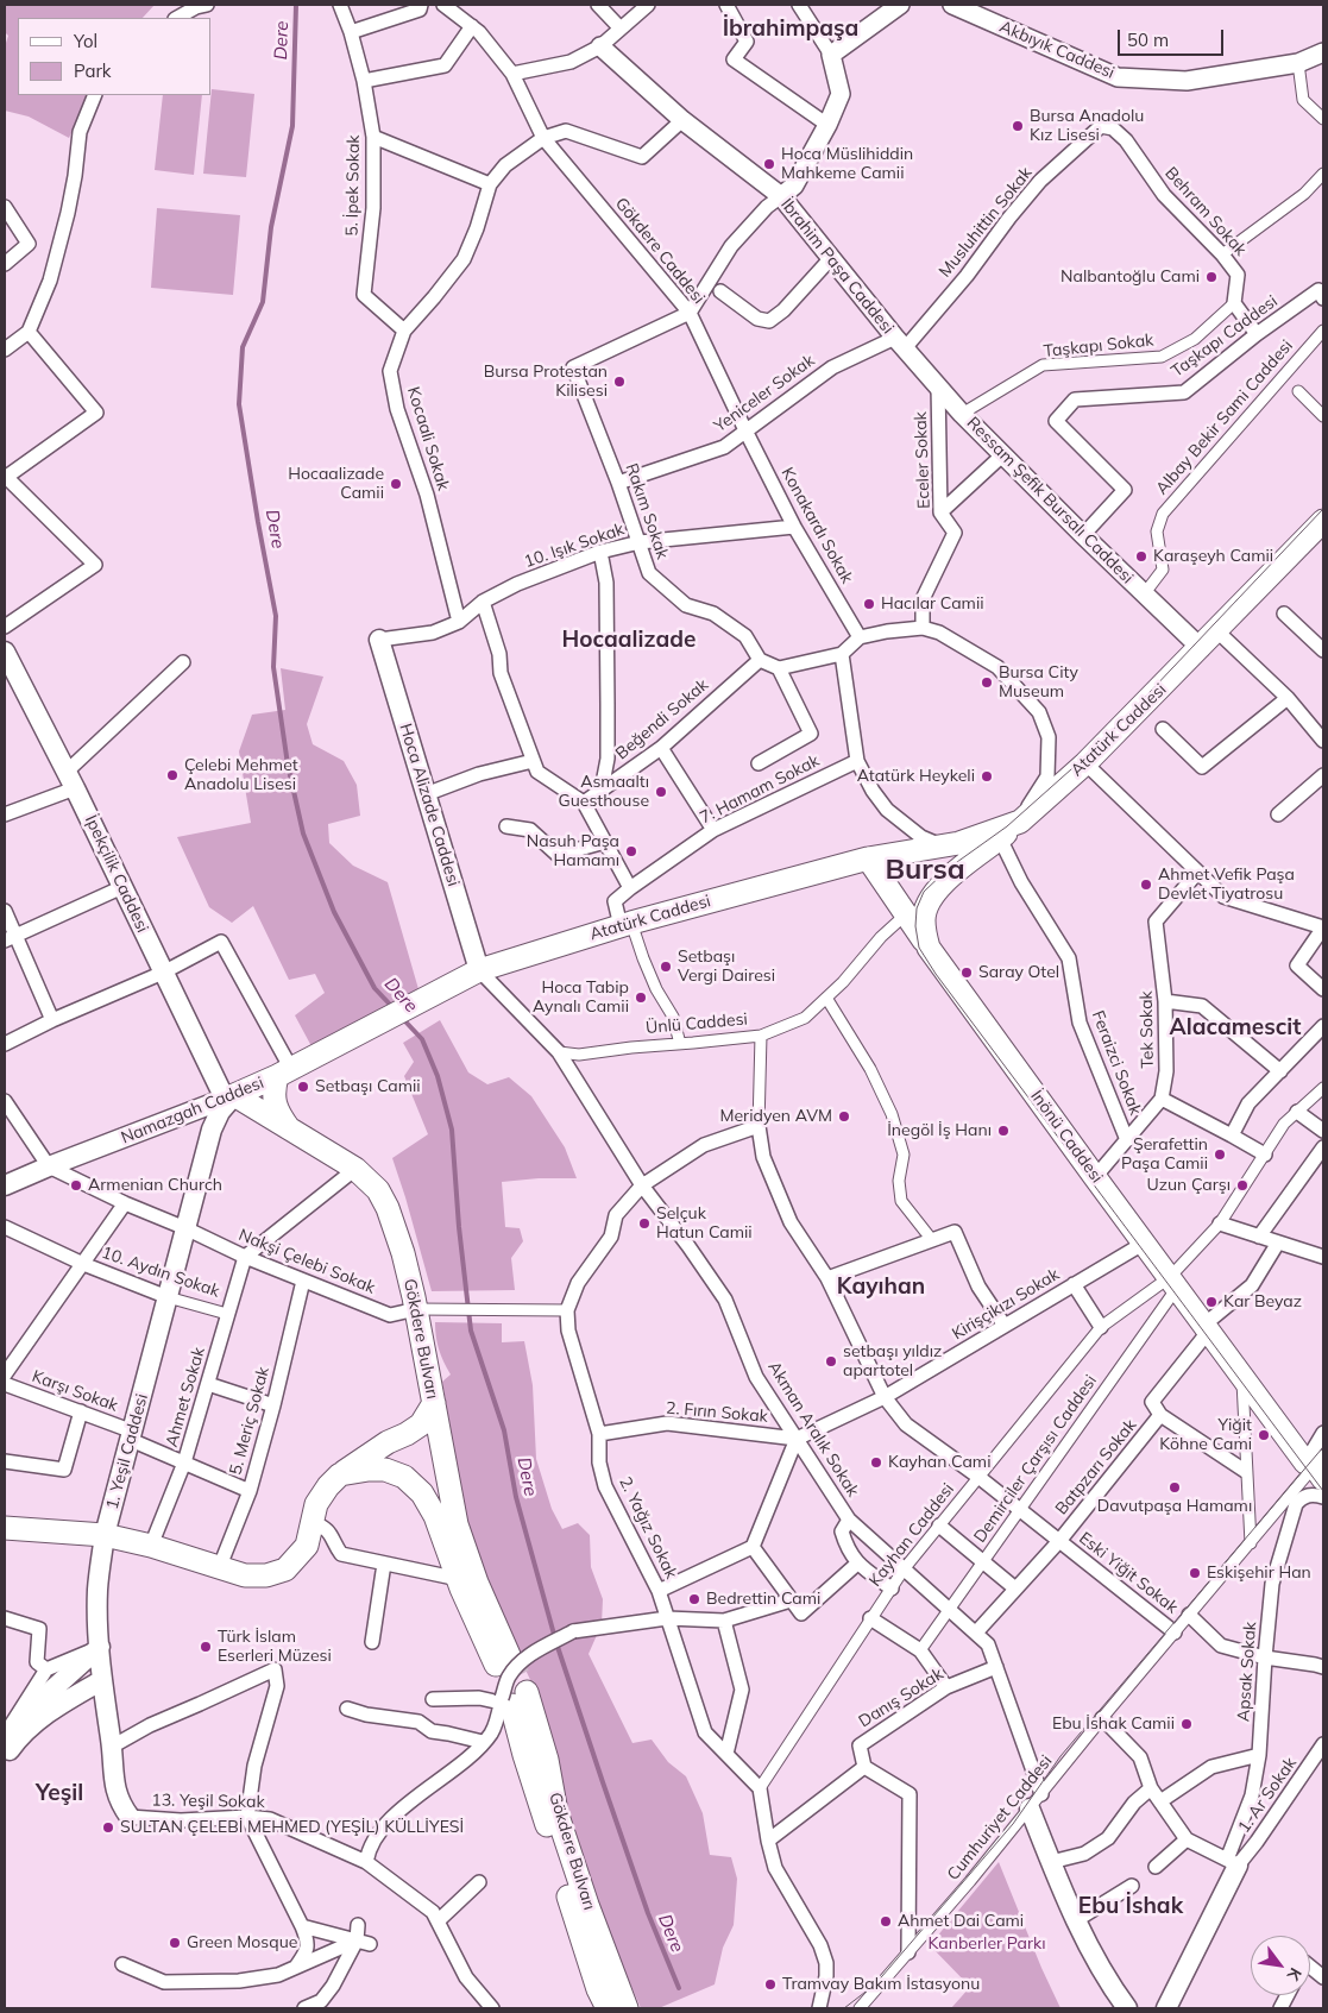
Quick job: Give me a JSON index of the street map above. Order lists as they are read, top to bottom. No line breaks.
{"streets":{"main road":["Atatürk Caddesi","Hoca Alizade Caddesi","İpekçilik Caddesi","Namazgah Caddesi","İnönü Caddesi","Gökdere Bulvarı","1. Yeşil Caddesi"],"street":["Akbıyık Caddesi","5. İpek Sokak","Behram Sokak","Musluhittin Sokak","Gökdere Caddesi","İbrahim Paşa Caddesi","Taşkapı Caddesi","Taşkapı Sokak","Yeniceler Sokak","Albay Bekir Sami Caddesi","Kocaali Sokak","Eceler Sokak","Ressam Şefik Bursalı Caddesi","Rakım Sokak","Konakardı Sokak","10. Işık Sokak","Beğendi Sokak","7. Hamam Sokak","Ünlü Caddesi","Tek Sokak","Feraizci Sokak","Nakşi Çelebi Sokak","10. Aydın Sokak","Kirişçikızı Sokak","Karşı Sokak","Ahmet Sokak","2. Fırın Sokak","5. Meriç Sokak","Akman Aralık Sokak","Demirciler Çarşısı Caddesi","Batpzarı Sokak","2. Yağız Sokak","Kayhan Caddesi","Eski Yiğit Sokak","Apsak Sokak","Danış Sokak","1. Ar Sokak","13. Yeşil Sokak","Cumhuriyet Caddesi"]},"crossings":[["5. İpek Sokak","Kocaali Sokak"],["Behram Sokak","Musluhittin Sokak"],["Behram Sokak","Taşkapı Sokak"],["Musluhittin Sokak","İbrahim Paşa Caddesi"],["Musluhittin Sokak","Yeniceler Sokak"],["Musluhittin Sokak","Ressam Şefik Bursalı Caddesi"],["Gökdere Caddesi","Yeniceler Sokak"],["Gökdere Caddesi","Kocaali Sokak"],["Gökdere Caddesi","Rakım Sokak"],["Gökdere Caddesi","Konakardı Sokak"],["İbrahim Paşa Caddesi","Yeniceler Sokak"],["İbrahim Paşa Caddesi","Ressam Şefik Bursalı Caddesi"],["Taşkapı Caddesi","Ressam Şefik Bursalı Caddesi"],["Taşkapı Sokak","Ressam Şefik Bursalı Caddesi"],["Yeniceler Sokak","Ressam Şefik Bursalı Caddesi"],["Yeniceler Sokak","Rakım Sokak"],["Yeniceler Sokak","Konakardı Sokak"],["Albay Bekir Sami Caddesi","Ressam Şefik Bursalı Caddesi"],["Kocaali Sokak","10. Işık Sokak"],["Eceler Sokak","Ressam Şefik Bursalı Caddesi"],["Eceler Sokak","Konakardı Sokak"],["Eceler Sokak","Atatürk Caddesi"],["Eceler Sokak","7. Hamam Sokak"],["Eceler Sokak","İnönü Caddesi"],["Ressam Şefik Bursalı Caddesi","Atatürk Caddesi"],["Rakım Sokak","10. Işık Sokak"],["Rakım Sokak","Beğendi Sokak"],["Konakardı Sokak","10. Işık Sokak"],["Konakardı Sokak","Atatürk Caddesi"],["Konakardı Sokak","7. Hamam Sokak"],["Konakardı Sokak","İnönü Caddesi"],["10. Işık Sokak","Hoca Alizade Caddesi"],["Atatürk Caddesi","7. Hamam Sokak"],["Atatürk Caddesi","Hoca Alizade Caddesi"],["Atatürk Caddesi","Namazgah Caddesi"],["Atatürk Caddesi","İnönü Caddesi"],["7. Hamam Sokak","İnönü Caddesi"],["İpekçilik Caddesi","Namazgah Caddesi"],["İpekçilik Caddesi","Gökdere Bulvarı"],["İpekçilik Caddesi","1. Yeşil Caddesi"],["Ünlü Caddesi","Akman Aralık Sokak"],["Feraizci Sokak","İnönü Caddesi"],["Namazgah Caddesi","Nakşi Çelebi Sokak"],["Namazgah Caddesi","Gökdere Bulvarı"],["Namazgah Caddesi","1. Yeşil Caddesi"],["İnönü Caddesi","Kirişçikızı Sokak"],["İnönü Caddesi","Demirciler Çarşısı Caddesi"],["İnönü Caddesi","Kayhan Caddesi"],["İnönü Caddesi","Cumhuriyet Caddesi"],["Nakşi Çelebi Sokak","Gökdere Bulvarı"],["Nakşi Çelebi Sokak","Ahmet Sokak"],["Nakşi Çelebi Sokak","5. Meriç Sokak"],["Nakşi Çelebi Sokak","1. Yeşil Caddesi"],["10. Aydın Sokak","Ahmet Sokak"],["10. Aydın Sokak","1. Yeşil Caddesi"],["Kirişçikızı Sokak","2. Fırın Sokak"],["Kirişçikızı Sokak","Akman Aralık Sokak"],["Kirişçikızı Sokak","Eski Yiğit Sokak"],["Gökdere Bulvarı","1. Yeşil Caddesi"],["Karşı Sokak","Ahmet Sokak"],["Karşı Sokak","5. Meriç Sokak"],["Karşı Sokak","1. Yeşil Caddesi"],["2. Fırın Sokak","Akman Aralık Sokak"],["2. Fırın Sokak","2. Yağız Sokak"],["Akman Aralık Sokak","Demirciler Çarşısı Caddesi"],["Akman Aralık Sokak","Batpzarı Sokak"],["Akman Aralık Sokak","Kayhan Caddesi"],["Akman Aralık Sokak","Danış Sokak"],["Akman Aralık Sokak","Cumhuriyet Caddesi"],["1. Yeşil Caddesi","13. Yeşil Sokak"],["Demirciler Çarşısı Caddesi","Kayhan Caddesi"],["Demirciler Çarşısı Caddesi","Eski Yiğit Sokak"],["Batpzarı Sokak","Eski Yiğit Sokak"],["2. Yağız Sokak","Kayhan Caddesi"],["Kayhan Caddesi","Eski Yiğit Sokak"],["Eski Yiğit Sokak","Cumhuriyet Caddesi"],["Apsak Sokak","1. Ar Sokak"]],"districts":["İbrahimpaşa","Hocaalizade","Bursa","Alacamescit","Kayıhan","Yeşil","Ebu İshak"],"water":["Dere"],"parks":["Kanberler Parkı"],"places":["Bursa Anadolu Kız Lisesi","Hoca Müslihiddin Mahkeme Camii","Nalbantoğlu Cami","Bursa Protestan Kilisesi","Hocaalizade Camii","Karaşeyh Camii","Hacılar Camii","Bursa City Museum","Çelebi Mehmet Anadolu Lisesi","Atatürk Heykeli","Asmaaltı Guesthouse","Nasuh Paşa Hamamı","Ahmet Vefik Paşa Devlet Tiyatrosu","Setbaşı Vergi Dairesi","Saray Otel","Hoca Tabip Aynalı Camii","Setbaşı Camii","Meridyen AVM","İnegöl İş Hanı","Şerafettin Paşa Camii","Armenian Church","Uzun Çarşı","Selçuk Hatun Camii","Kar Beyaz","setbaşı yıldız apartotel","Yiğit Köhne Cami","Kayhan Cami","Davutpaşa Hamamı","Eskişehir Han","Bedrettin Cami","Türk İslam Eserleri Müzesi","Ebu İshak Camii","SULTAN ÇELEBİ MEHMED (YEŞİL) KÜLLİYESİ","Ahmet Dai Cami","Green Mosque","Tramvay Bakım İstasyonu"],"legend":["Yol","Park"],"scale_bar":"50 m","north":"bottom right"}
